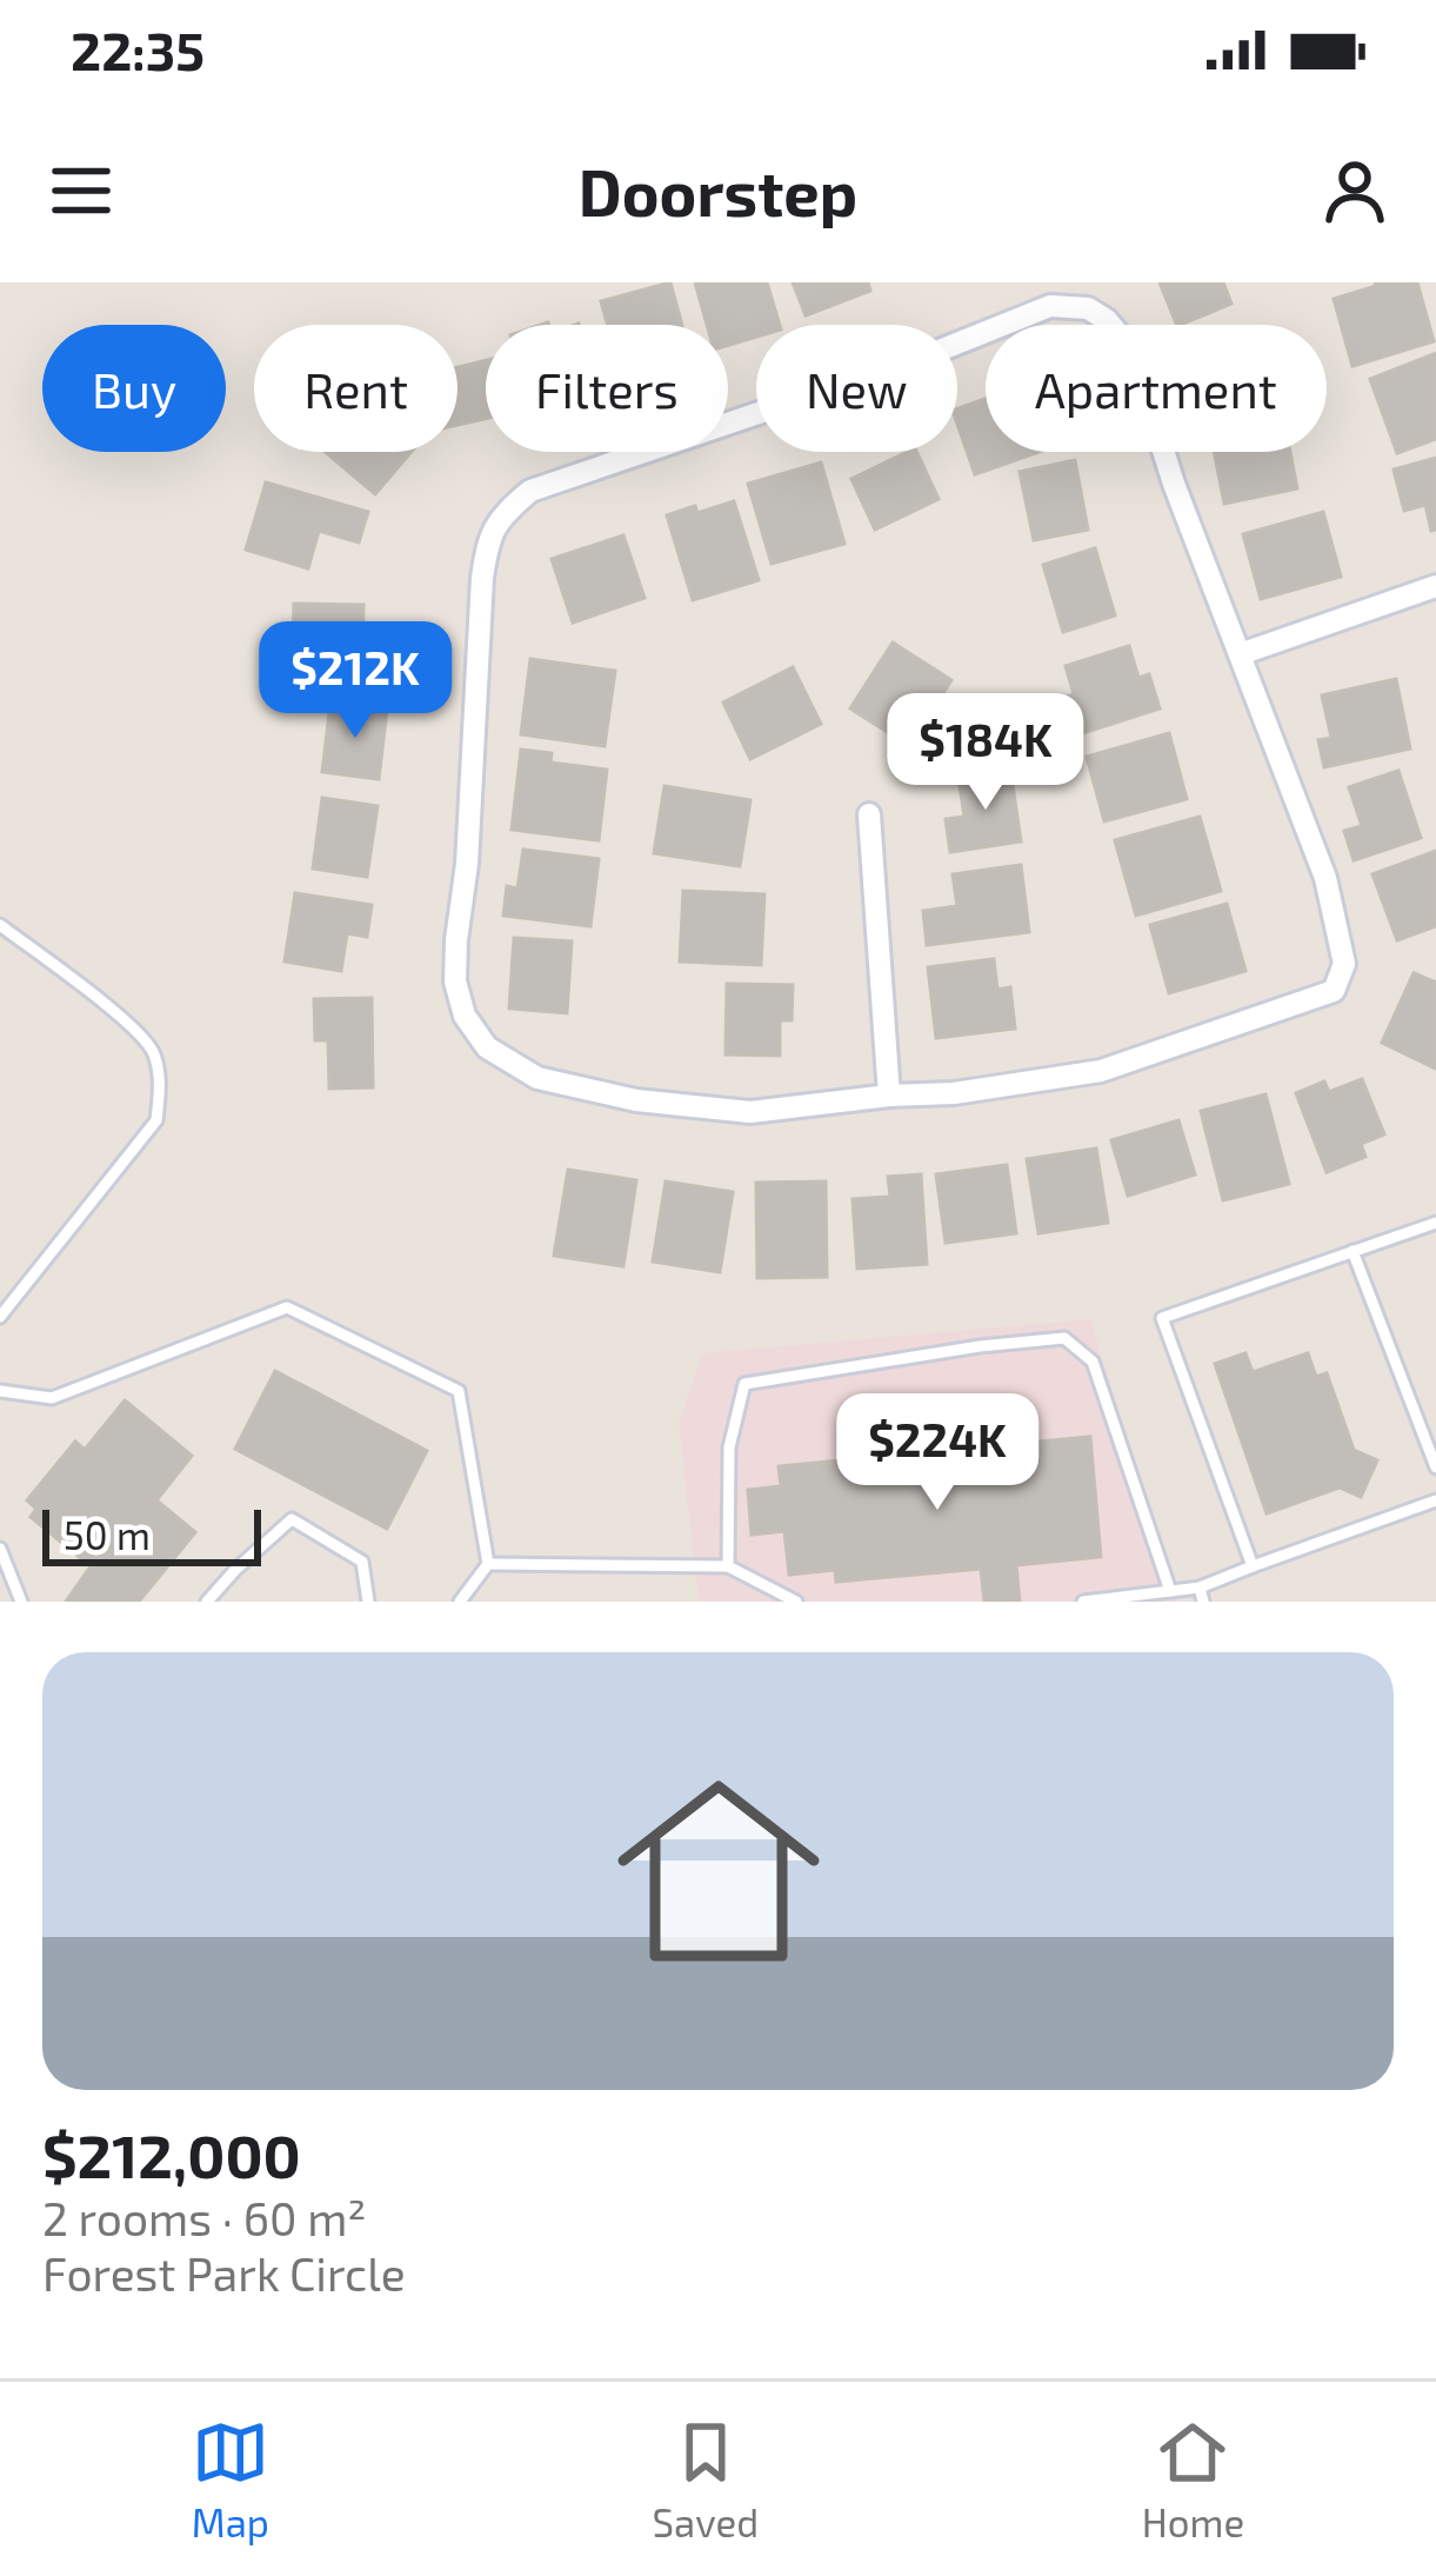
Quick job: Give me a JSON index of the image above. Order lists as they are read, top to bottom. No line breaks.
{"scale_bar":"50 m","page":{"status":"22:35","header":"Doorstep","chip":["Buy","Rent","Filters","New","Apartment"],"price":["$212K","$184K","$224K"],"scale":"50 m","list":[{"name":"$212,000","note":"2 rooms · 60 m² · Forest Park Circle"}],"tabs":["Map","Saved","Home"]}}
